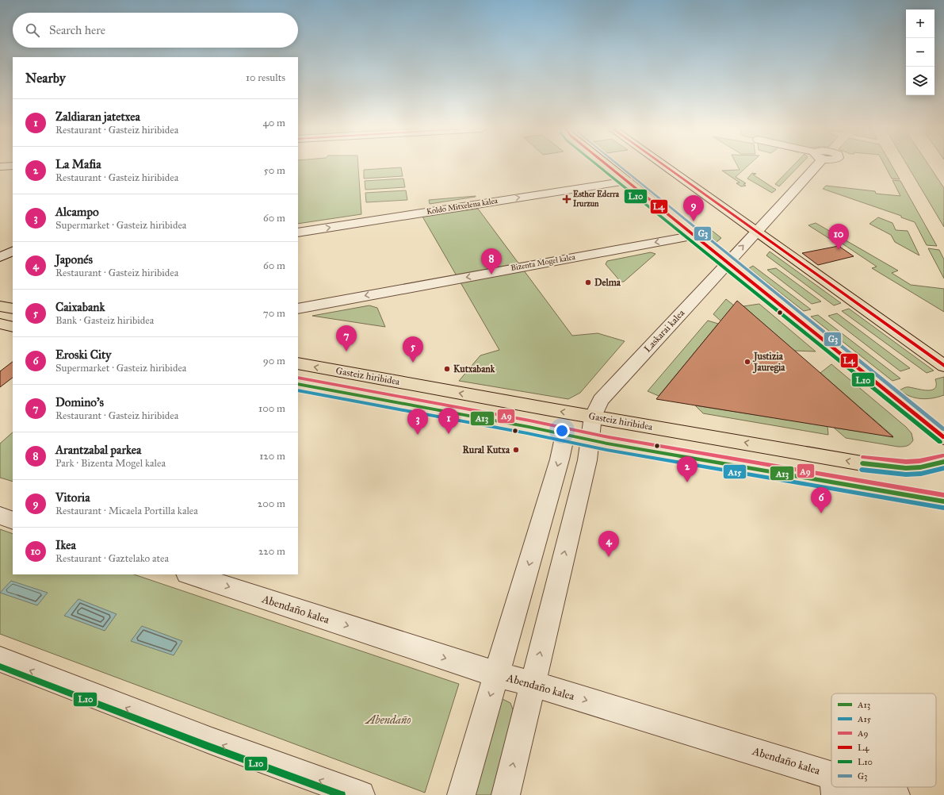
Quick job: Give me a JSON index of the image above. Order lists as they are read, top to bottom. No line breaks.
{"streets":{"main road":["Gasteiz hiribidea"],"street":["Koldo Mitxelena kalea","Bizenta Mogel kalea","Laskarai kalea","Abendaño kalea"]},"crossings":[["Laskarai kalea","Gasteiz hiribidea"],["Laskarai kalea","Abendaño kalea"]],"one_way":["Koldo Mitxelena kalea","Bizenta Mogel kalea"],"parks":["Abendaño"],"places":{"health":["Esther Ederra Irurzun"],"other":["Delma","Justizia Jauregia","Kutxabank","Rural Kutxa"]},"lines":["transit line L4","transit line L10","transit line G3","transit line A9","transit line A13","transit line A15"],"legend":["A13","A15","A9","L4","L10","G3"],"page":{"map_buttons":["+","−"],"search":"Search here","heading":["Nearby","10 results"],"list":[{"mark":"1","name":"Zaldiaran jatetxea","note":"Restaurant · Gasteiz hiribidea","value":"40 m"},{"mark":"2","name":"La Mafia","note":"Restaurant · Gasteiz hiribidea","value":"50 m"},{"mark":"3","name":"Alcampo","note":"Supermarket · Gasteiz hiribidea","value":"60 m"},{"mark":"4","name":"Japonés","note":"Restaurant · Gasteiz hiribidea","value":"60 m"},{"mark":"5","name":"Caixabank","note":"Bank · Gasteiz hiribidea","value":"70 m"},{"mark":"6","name":"Eroski City","note":"Supermarket · Gasteiz hiribidea","value":"90 m"},{"mark":"7","name":"Domino's","note":"Restaurant · Gasteiz hiribidea","value":"100 m"},{"mark":"8","name":"Arantzabal parkea","note":"Park · Bizenta Mogel kalea","value":"120 m"},{"mark":"9","name":"Vitoria","note":"Restaurant · Micaela Portilla kalea","value":"200 m"},{"mark":"10","name":"Ikea","note":"Restaurant · Gaztelako atea","value":"220 m"}],"pins":["9","10","8","7","5","1","3","2","6","4"]}}
